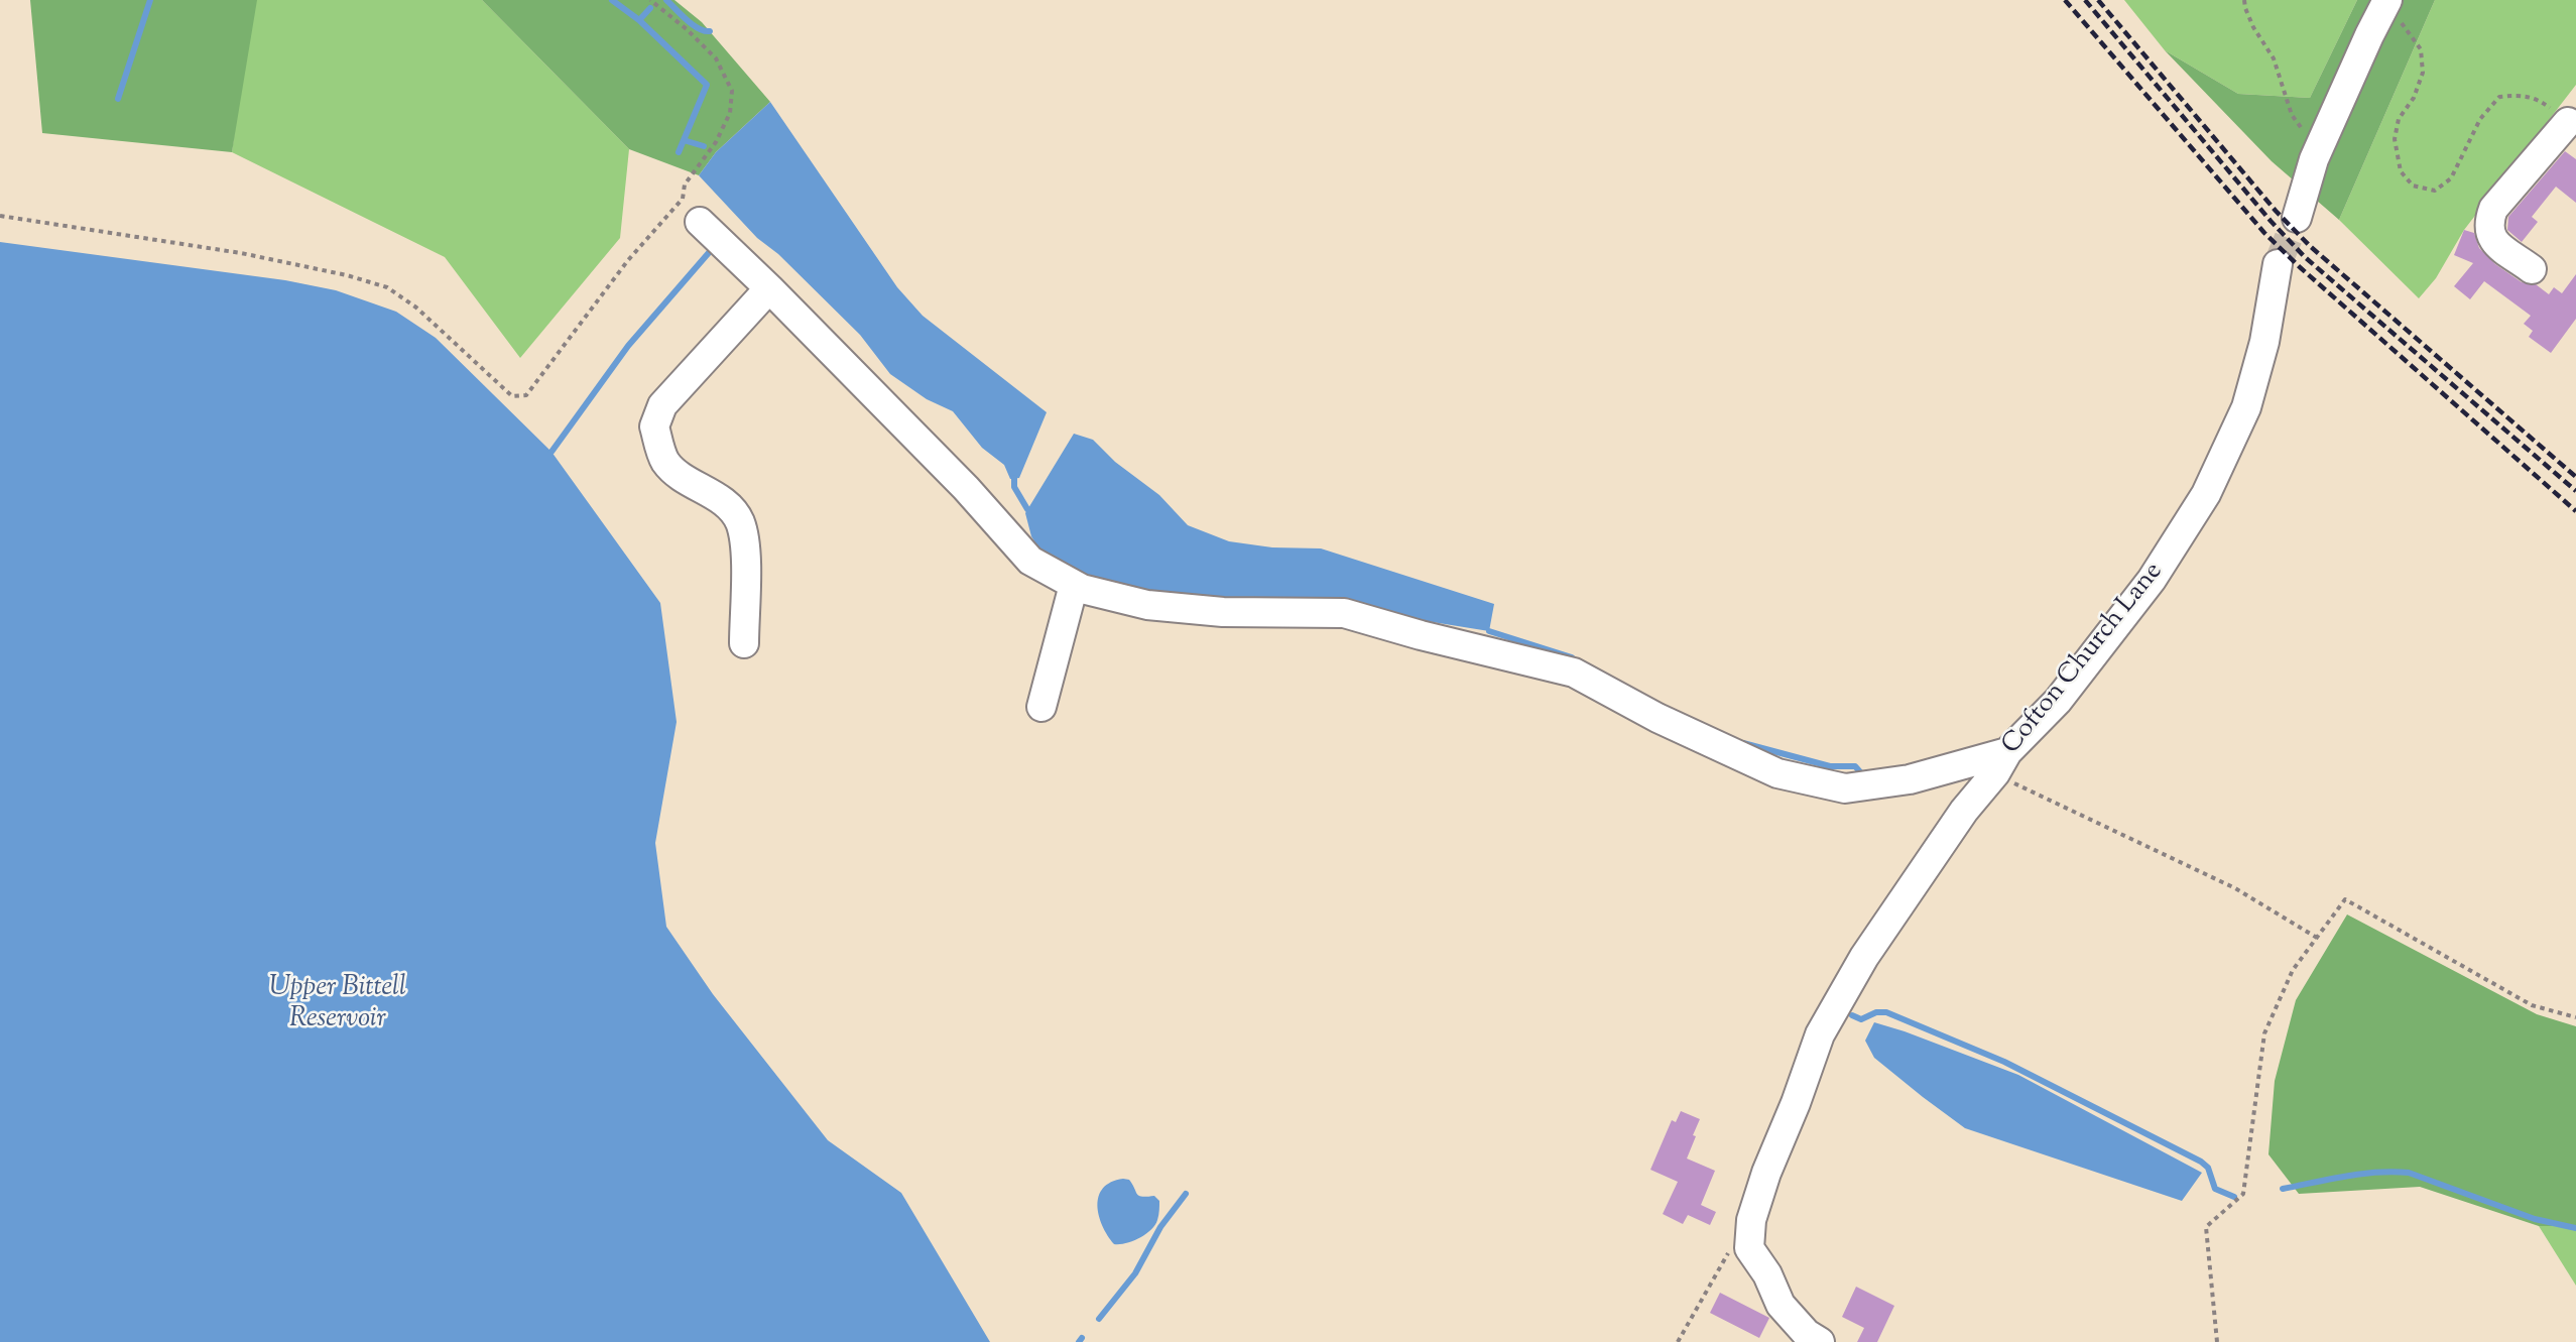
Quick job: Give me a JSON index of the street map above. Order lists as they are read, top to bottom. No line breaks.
{"streets":{"street":["Cofton Church Lane"]},"water":["Upper Bittell Reservoir"]}
